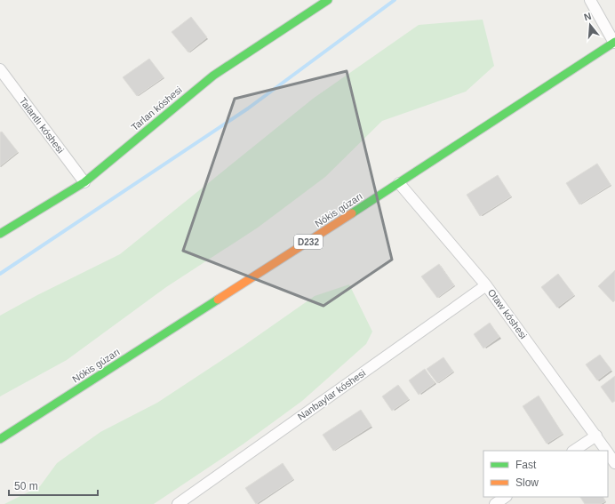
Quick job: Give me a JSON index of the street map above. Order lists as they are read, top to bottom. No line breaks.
{"streets":{"main road":["Tarlan kóshesi","Nókis gúzarı","D232"],"street":["Talantlı kóshesi","Otaw kóshesi","Nanbaylar kóshesi"]},"crossings":[["Tarlan kóshesi","Talantlı kóshesi"],["Nókis gúzarı","Otaw kóshesi"],["Otaw kóshesi","Nanbaylar kóshesi"]],"legend":["Fast","Slow"],"scale_bar":"50 m","north":"top"}
